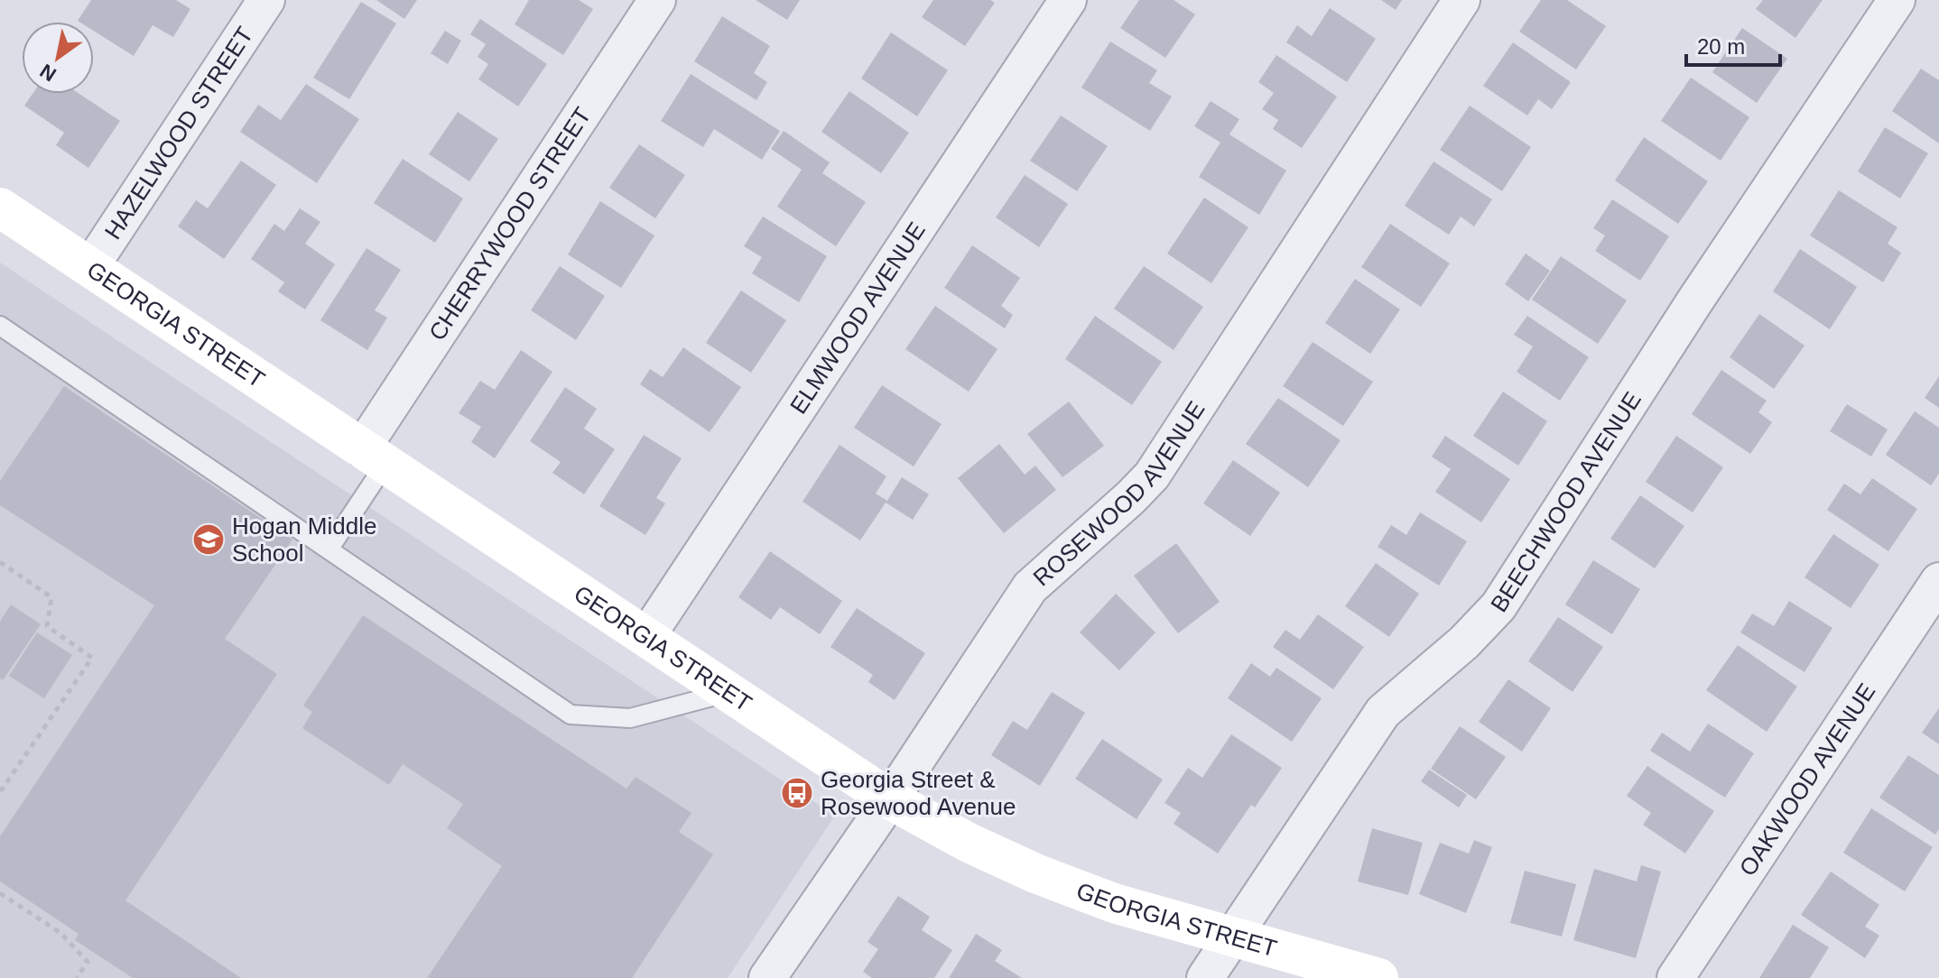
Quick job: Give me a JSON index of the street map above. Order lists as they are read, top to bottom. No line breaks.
{"streets":{"main road":["GEORGIA STREET"],"street":["HAZELWOOD STREET","CHERRYWOOD STREET","ELMWOOD AVENUE","ROSEWOOD AVENUE","BEECHWOOD AVENUE","OAKWOOD AVENUE"]},"crossings":[["HAZELWOOD STREET","GEORGIA STREET"],["CHERRYWOOD STREET","GEORGIA STREET"],["ELMWOOD AVENUE","GEORGIA STREET"],["GEORGIA STREET","ROSEWOOD AVENUE"],["GEORGIA STREET","BEECHWOOD AVENUE"]],"places":{"school or university":["Hogan Middle School"],"bus stop":["Georgia Street & Rosewood Avenue"]},"scale_bar":"20 m","north":"bottom left"}
